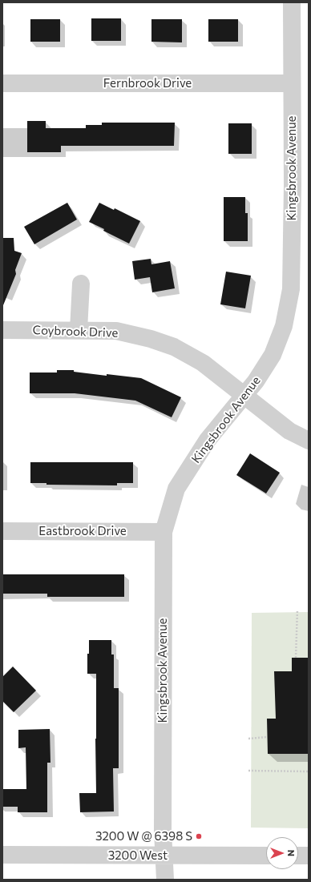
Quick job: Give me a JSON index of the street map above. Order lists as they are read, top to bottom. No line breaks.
{"streets":{"street":["Fernbrook Drive","Kingsbrook Avenue","Coybrook Drive","Eastbrook Drive","3200 West"]},"crossings":[["Fernbrook Drive","Kingsbrook Avenue"],["Kingsbrook Avenue","Coybrook Drive"],["Kingsbrook Avenue","Eastbrook Drive"],["Kingsbrook Avenue","3200 West"]],"places":["3200 W @ 6398 S"],"north":"right"}
